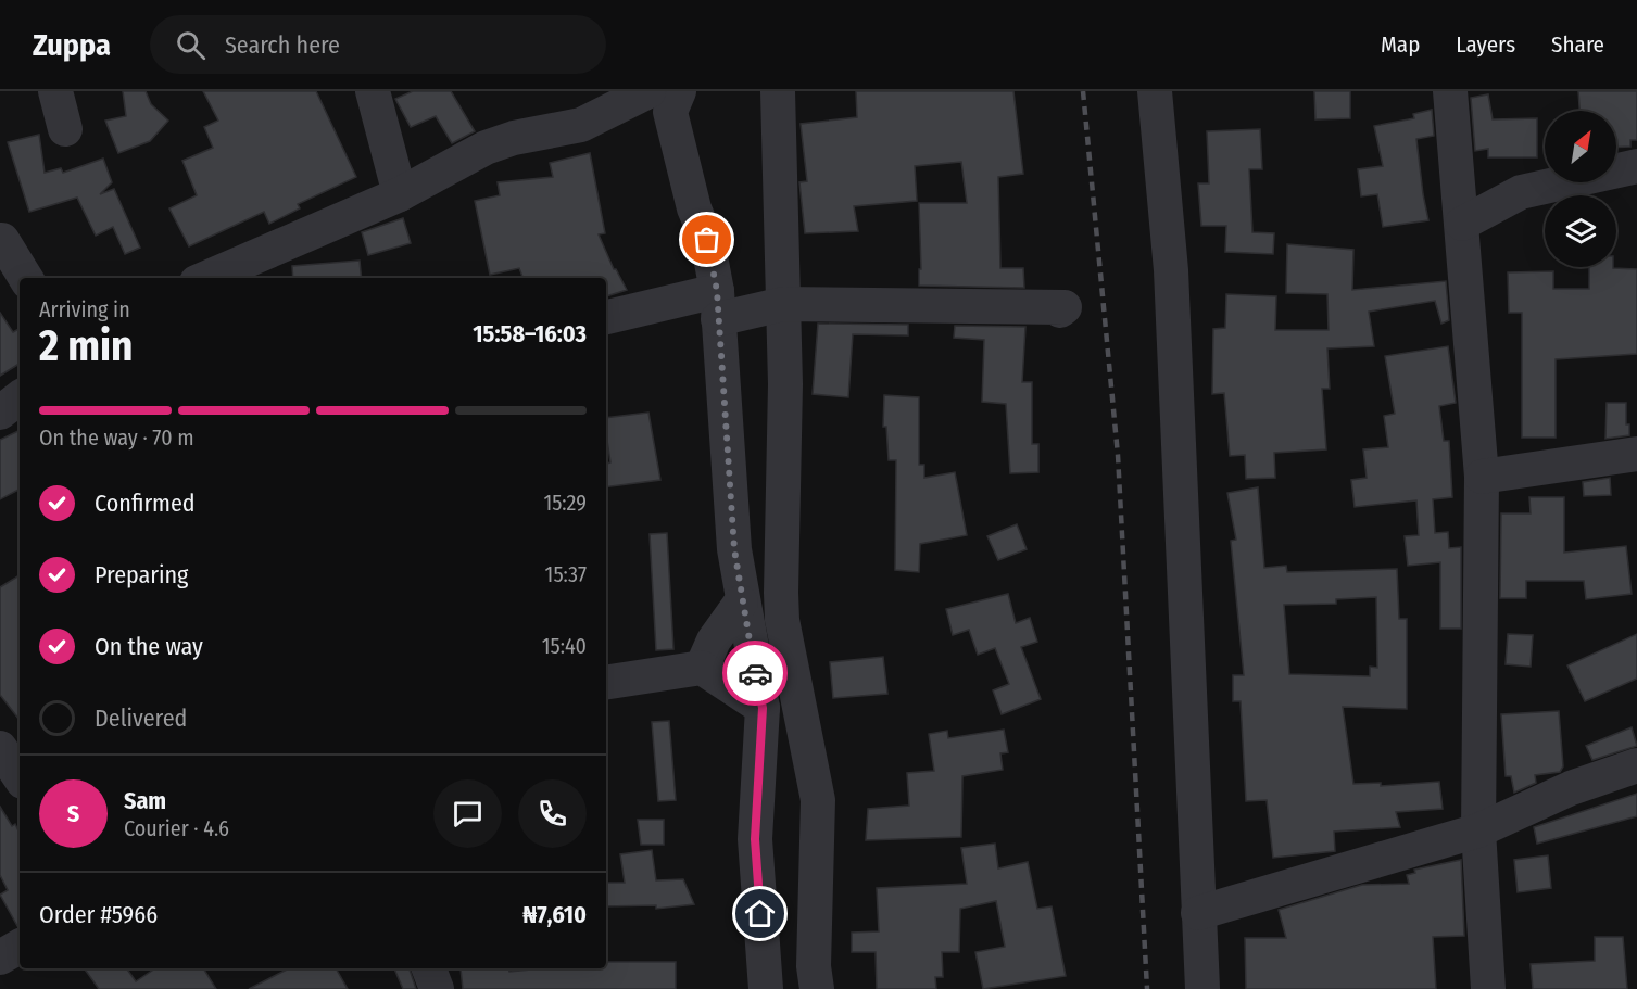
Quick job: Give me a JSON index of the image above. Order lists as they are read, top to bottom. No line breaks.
{"north":"top right","page":{"header":"Zuppa","search":"Search here","nav":["Map","Layers","Share"],"heading":["2 min","Arriving in","15:58–16:03"],"panel":["Sam","Courier · 4.6","Order #5966","₦7,610"],"bar":"On the way · 70 m","list":[["Confirmed","15:29"],["Preparing","15:37"],["On the way","15:40"],"Delivered"],"round":"S"}}
